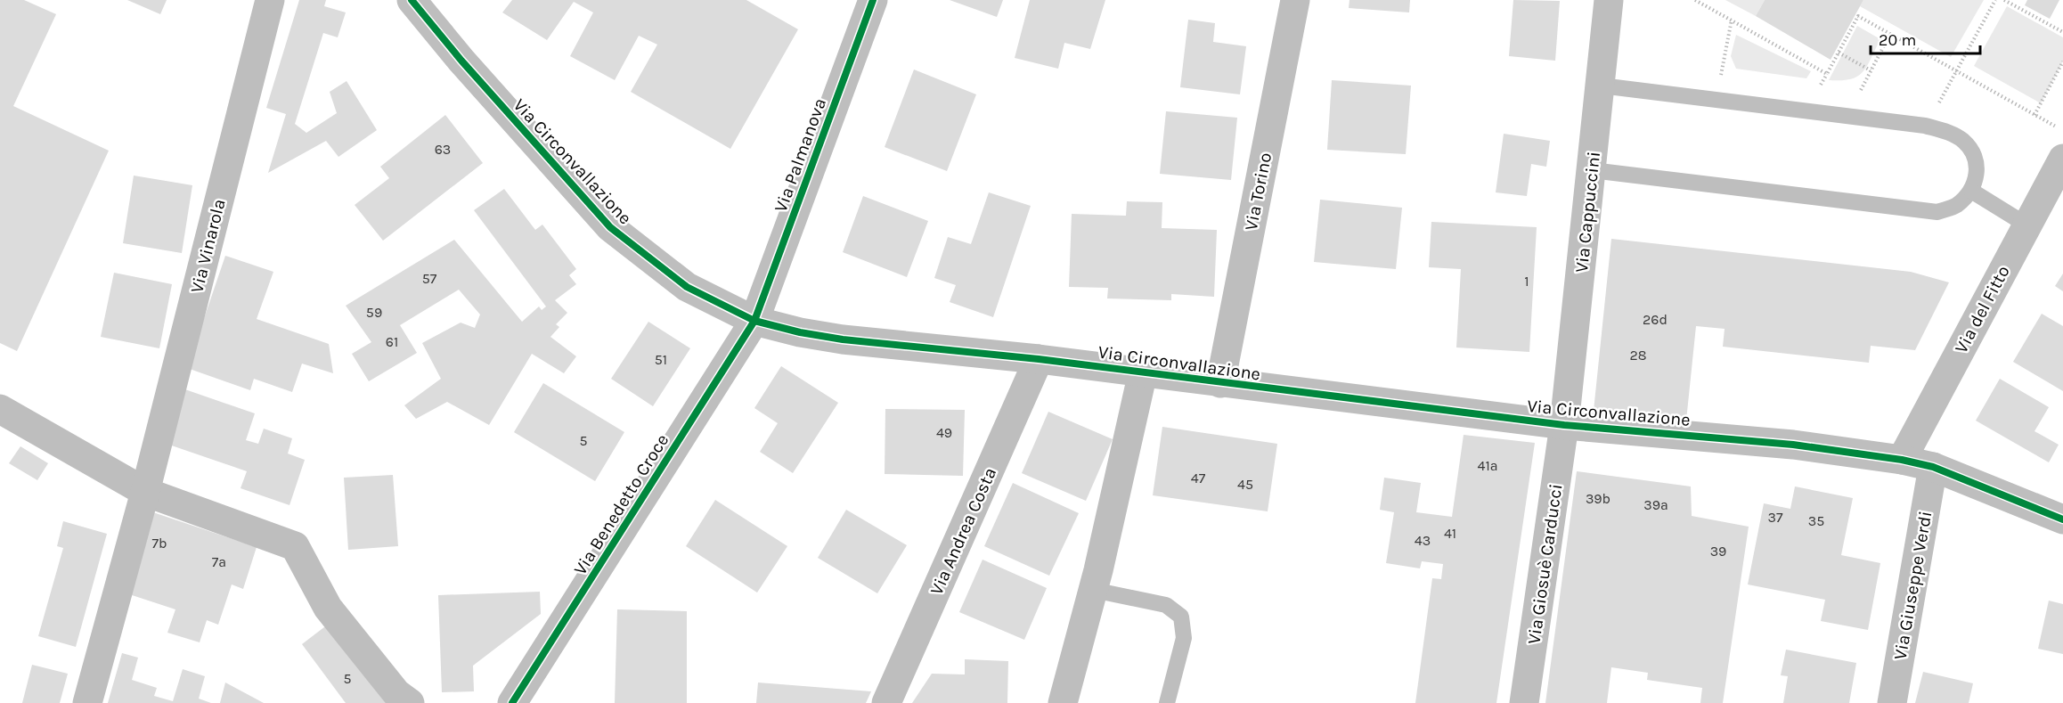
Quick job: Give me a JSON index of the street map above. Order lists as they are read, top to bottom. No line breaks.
{"streets":{"street":["Via Palmanova","Via Circonvallazione","Via Torino","Via Cappuccini","Via Vinarola","Via del Fitto","Via Benedetto Croce","Via Andrea Costa","Via Giosuè Carducci","Via Giuseppe Verdi"]},"crossings":[["Via Palmanova","Via Circonvallazione"],["Via Palmanova","Via Benedetto Croce"],["Via Circonvallazione","Via Torino"],["Via Circonvallazione","Via Cappuccini"],["Via Circonvallazione","Via del Fitto"],["Via Circonvallazione","Via Benedetto Croce"],["Via Circonvallazione","Via Andrea Costa"],["Via Circonvallazione","Via Giosuè Carducci"],["Via Circonvallazione","Via Giuseppe Verdi"],["Via Cappuccini","Via Giosuè Carducci"]],"house_numbers":["63","57","1","59","26d","61","28","51","49","5","41a","47","45","39b","39a","37","35","41","43","7b","39","7a","5"],"scale_bar":"20 m"}
